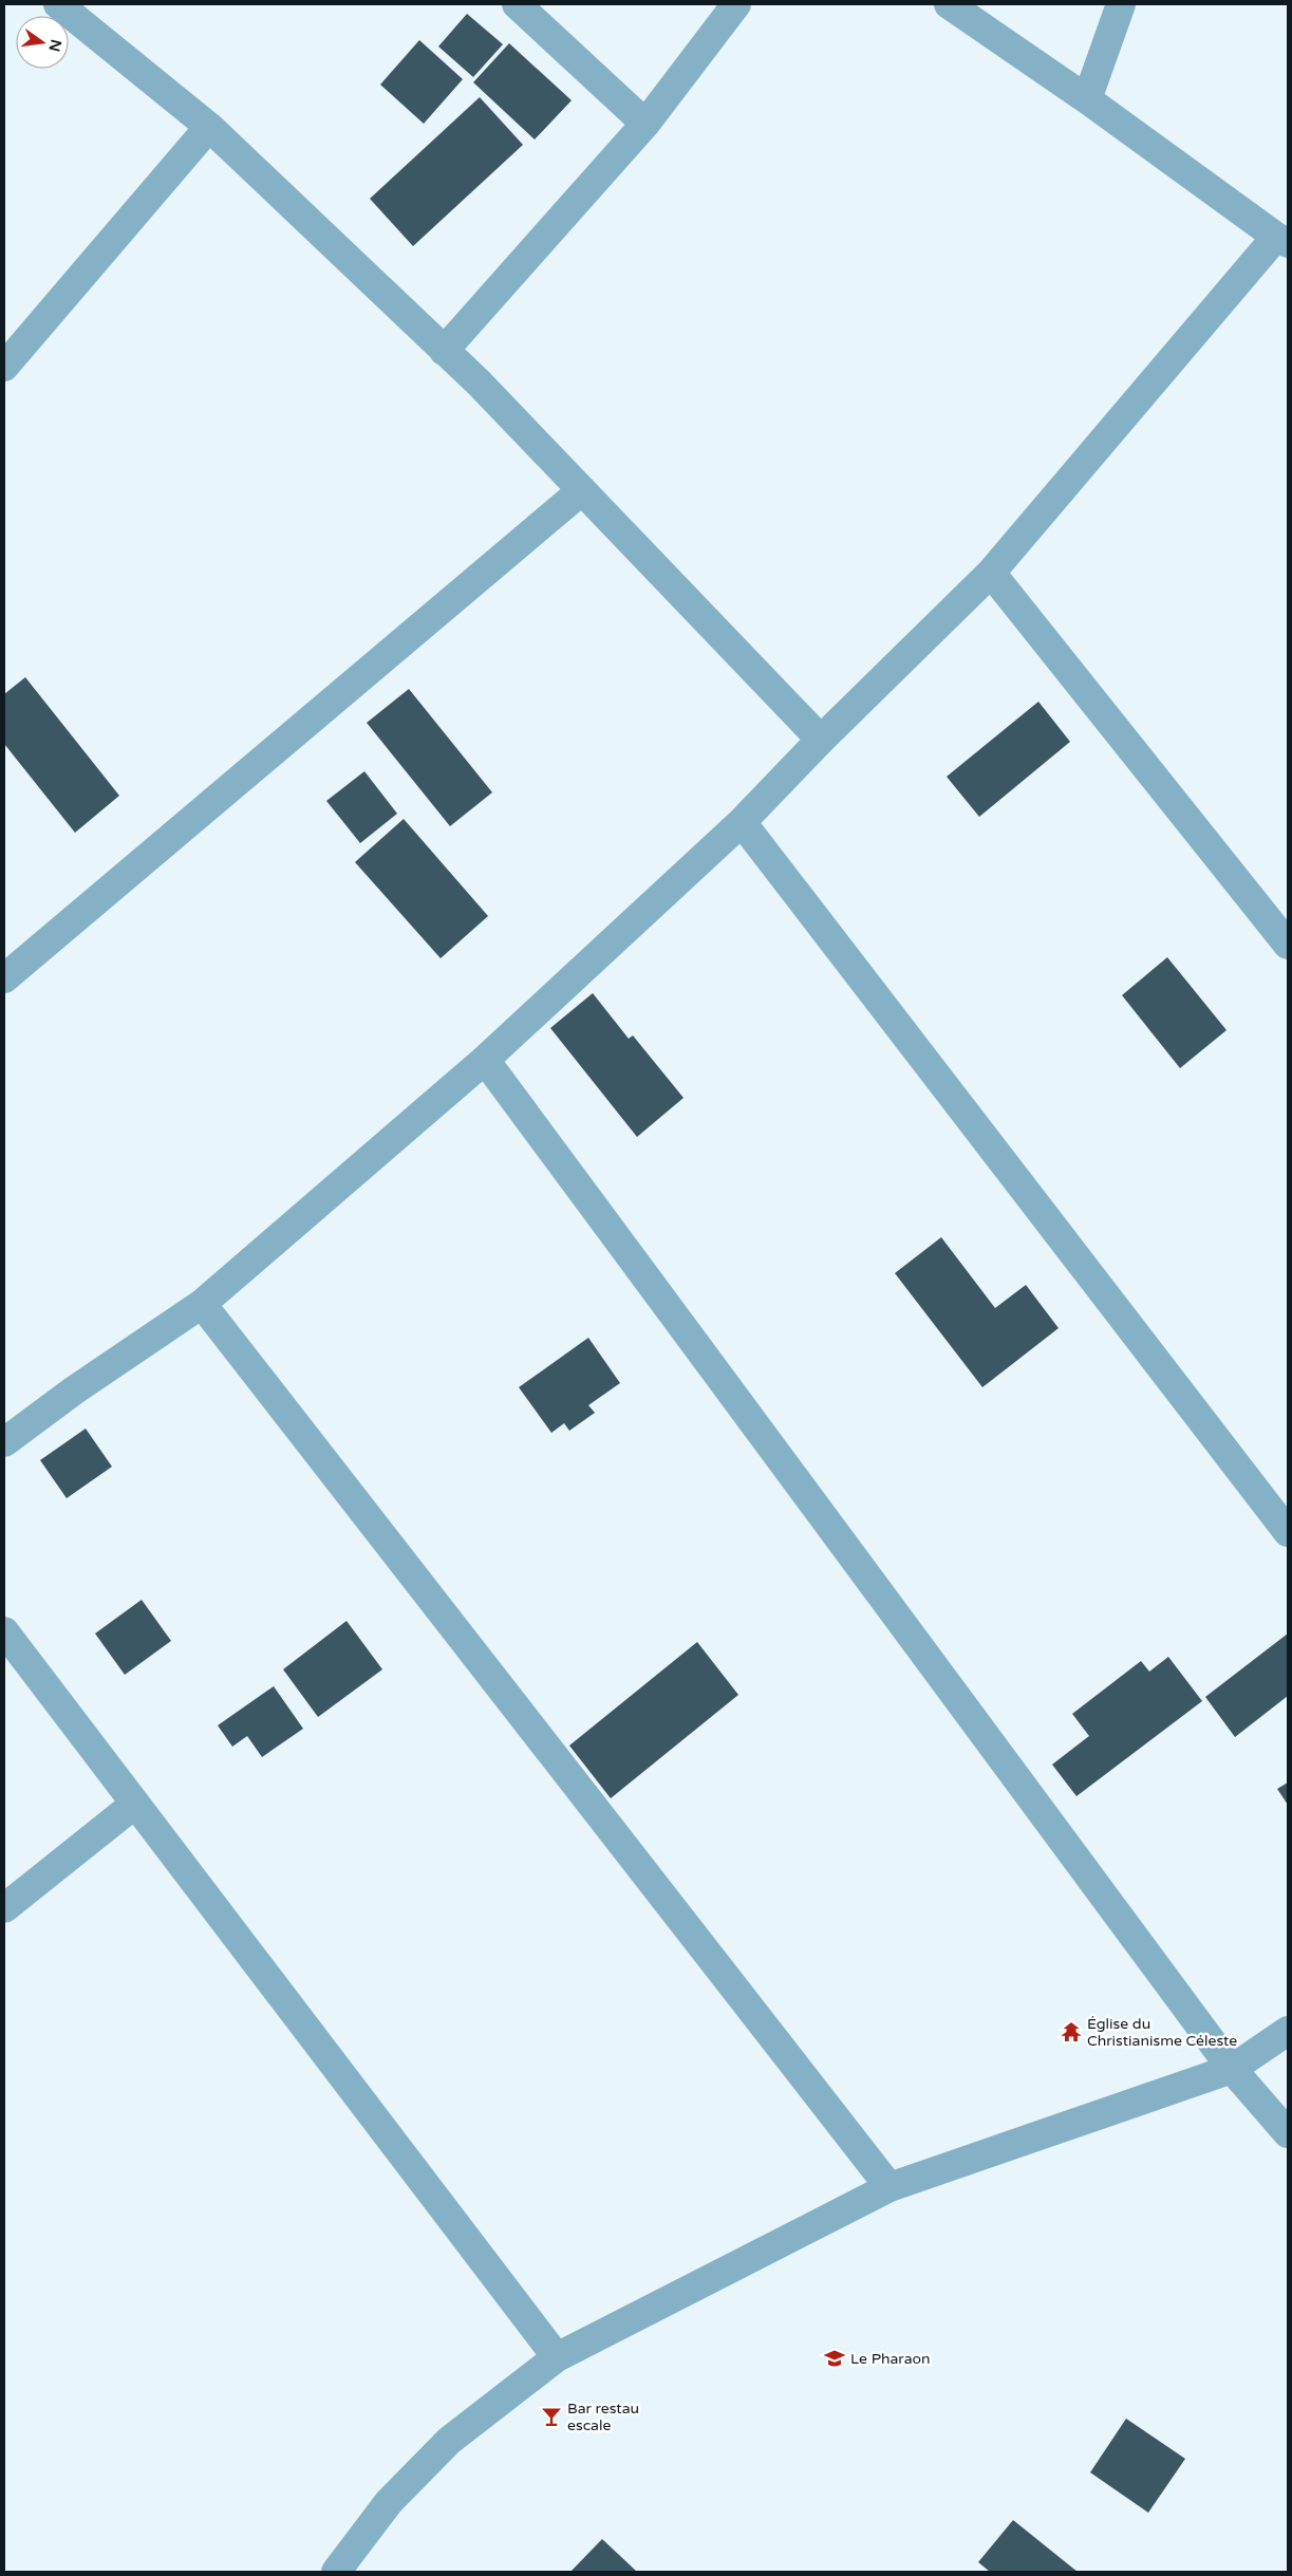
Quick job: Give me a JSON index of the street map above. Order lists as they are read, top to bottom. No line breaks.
{"places":{"temple":["Église du Christianisme Céleste"],"school or university":["Le Pharaon"],"bar":["Bar restau escale"]},"north":"right"}
